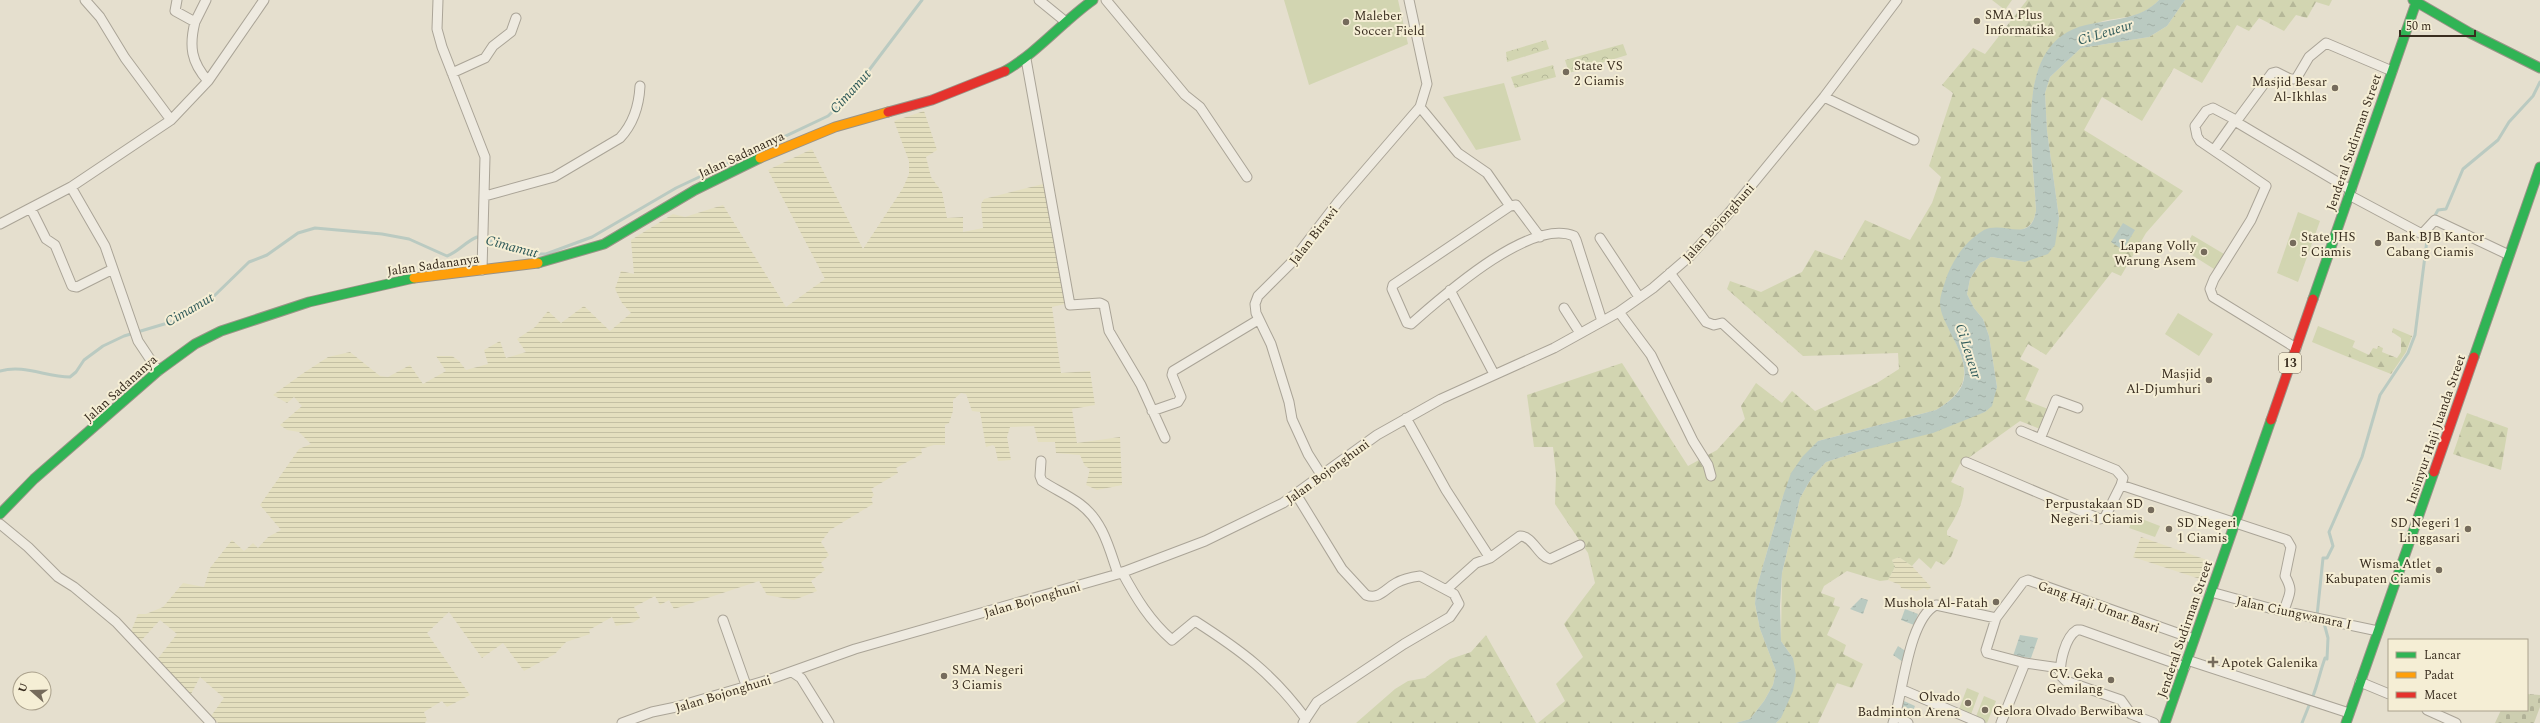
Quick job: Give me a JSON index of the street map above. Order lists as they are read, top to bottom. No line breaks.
{"streets":{"main road":["Jenderal Sudirman Street","Jalan Sadananya","13","Insinyur Haji Juanda Street"],"street":["Jalan Bojonghuni","Jalan Birawi","Gang Haji Umar Basri","Jalan Ciungwanara I"]},"crossings":[["Jenderal Sudirman Street","Gang Haji Umar Basri"],["Jenderal Sudirman Street","Jalan Ciungwanara I"],["Jalan Bojonghuni","Jalan Birawi"],["Insinyur Haji Juanda Street","Jalan Ciungwanara I"]],"water":["Ci Leueur","Cimamut"],"places":{"other":["SMA Plus Informatika","Maleber Soccer Field","State VS 2 Ciamis","Masjid Besar Al-Ikhlas","State JHS 5 Ciamis","Bank BJB Kantor Cabang Ciamis","Lapang Volly Warung Asem","Masjid Al-Djumhuri","Perpustakaan SD Negeri 1 Ciamis","SD Negeri 1 Ciamis","SD Negeri 1 Linggasari","Wisma Atlet Kabupaten Ciamis","Mushola Al-Fatah","SMA Negeri 3 Ciamis","CV. Geka Gemilang","Olvado Badminton Arena","Gelora Olvado Berwibawa"],"health":["Apotek Galenika"]},"legend":["Lancar","Padat","Macet"],"scale_bar":"50 m","north":"left"}
